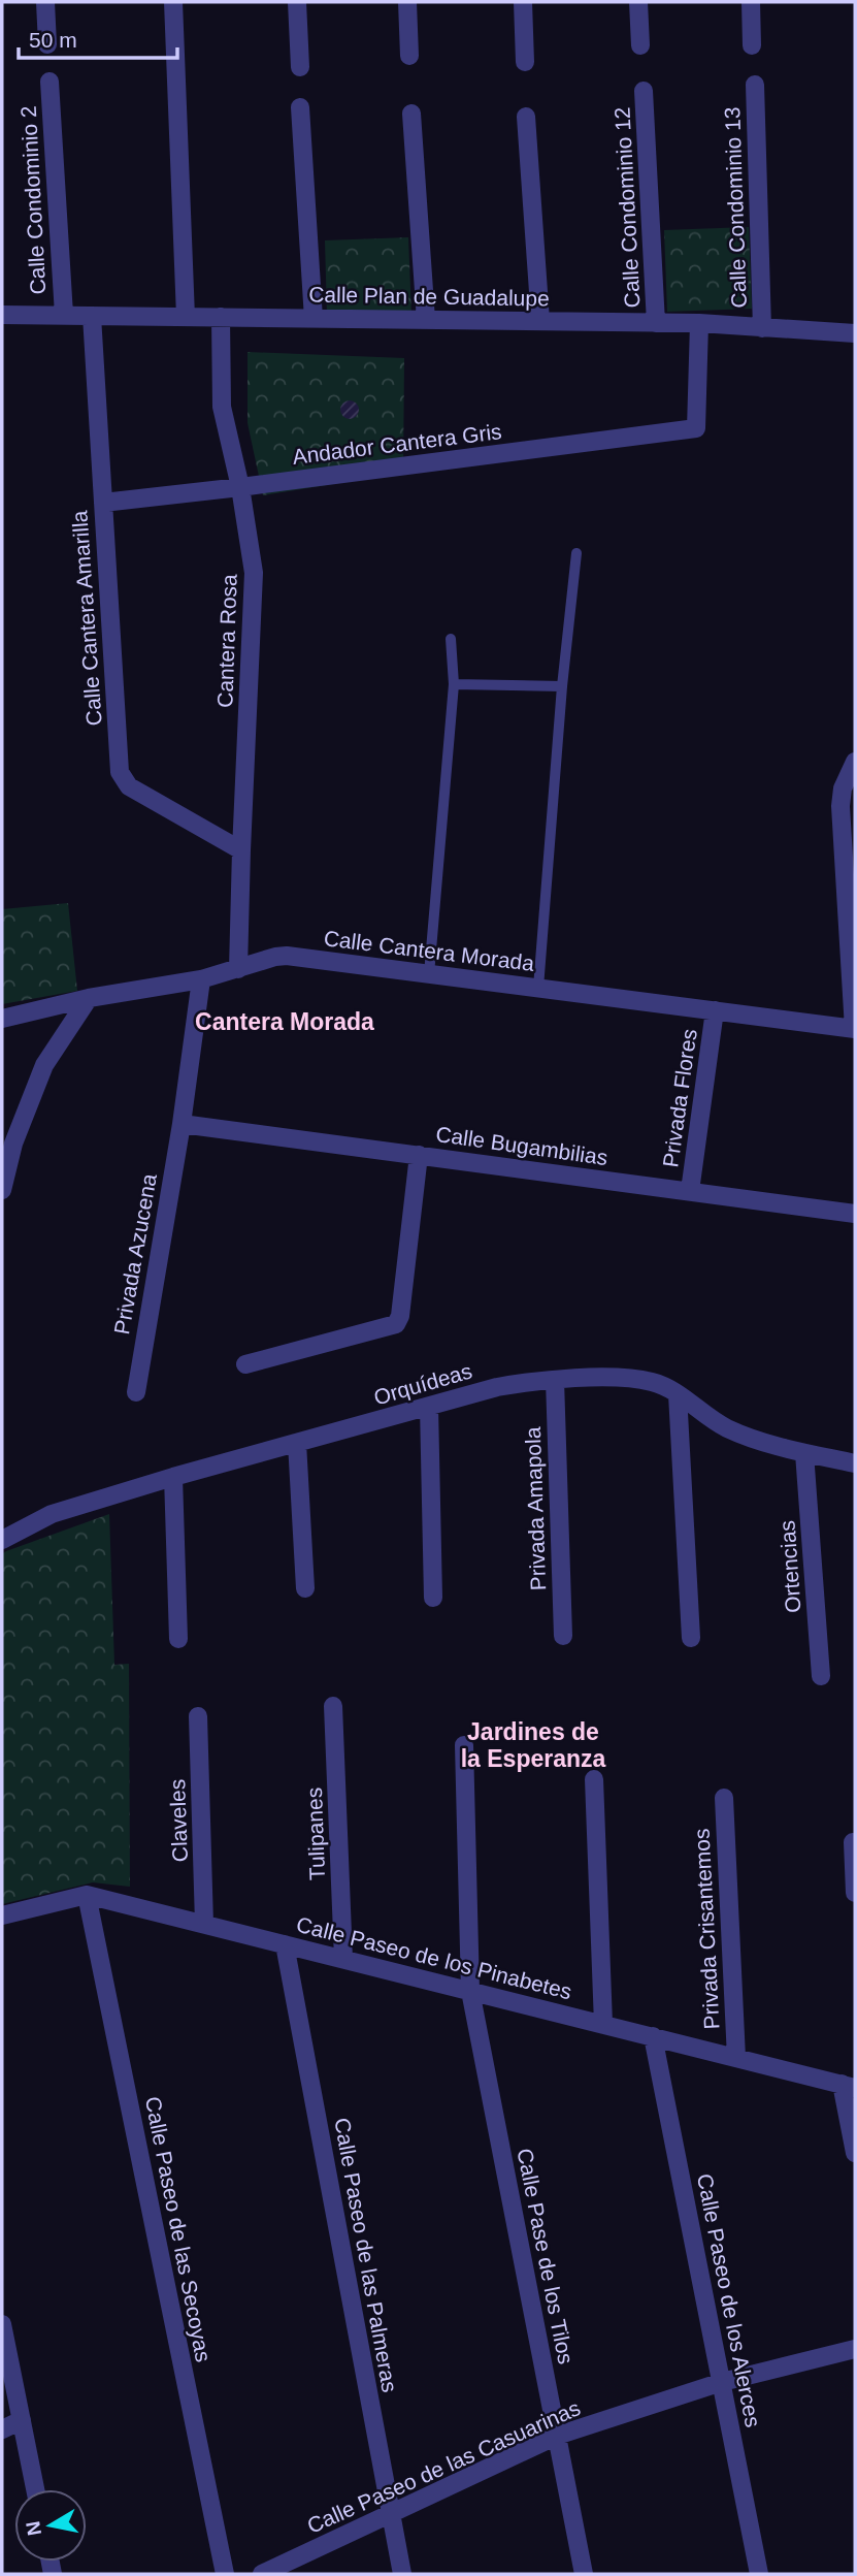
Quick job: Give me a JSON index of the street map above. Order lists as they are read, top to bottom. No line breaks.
{"streets":{"street":["Calle Condominio 2","Calle Condominio 12","Calle Condominio 13","Calle Plan de Guadalupe","Andador Cantera Gris","Calle Cantera Amarilla","Cantera Rosa","Calle Cantera Morada","Privada Flores","Calle Bugambilias","Privada Azucena","Orquídeas","Privada Amapola","Ortencias","Claveles","Tulipanes","Privada Crisantemos","Calle Paseo de los Pinabetes","Calle Paseo de las Secoyas","Calle Paseo de las Palmeras","Calle Pase de los Tilos","Calle Paseo de los Alerces","Calle Paseo de las Casuarinas"]},"crossings":[["Calle Condominio 2","Calle Plan de Guadalupe"],["Calle Condominio 12","Calle Plan de Guadalupe"],["Calle Condominio 13","Calle Plan de Guadalupe"],["Calle Plan de Guadalupe","Andador Cantera Gris"],["Calle Plan de Guadalupe","Calle Cantera Amarilla"],["Calle Plan de Guadalupe","Cantera Rosa"],["Andador Cantera Gris","Calle Cantera Amarilla"],["Andador Cantera Gris","Cantera Rosa"],["Calle Cantera Amarilla","Cantera Rosa"],["Cantera Rosa","Calle Cantera Morada"],["Calle Cantera Morada","Privada Flores"],["Calle Cantera Morada","Privada Azucena"],["Privada Flores","Calle Bugambilias"],["Calle Bugambilias","Privada Azucena"],["Orquídeas","Privada Amapola"],["Orquídeas","Ortencias"],["Claveles","Calle Paseo de los Pinabetes"],["Tulipanes","Calle Paseo de los Pinabetes"],["Privada Crisantemos","Calle Paseo de los Pinabetes"],["Calle Paseo de los Pinabetes","Calle Paseo de las Secoyas"],["Calle Paseo de los Pinabetes","Calle Paseo de las Palmeras"],["Calle Paseo de los Pinabetes","Calle Pase de los Tilos"],["Calle Paseo de los Pinabetes","Calle Paseo de los Alerces"],["Calle Paseo de las Palmeras","Calle Paseo de las Casuarinas"],["Calle Pase de los Tilos","Calle Paseo de las Casuarinas"],["Calle Paseo de los Alerces","Calle Paseo de las Casuarinas"]],"districts":["Cantera Morada","Jardines de la Esperanza"],"scale_bar":"50 m","north":"left"}
